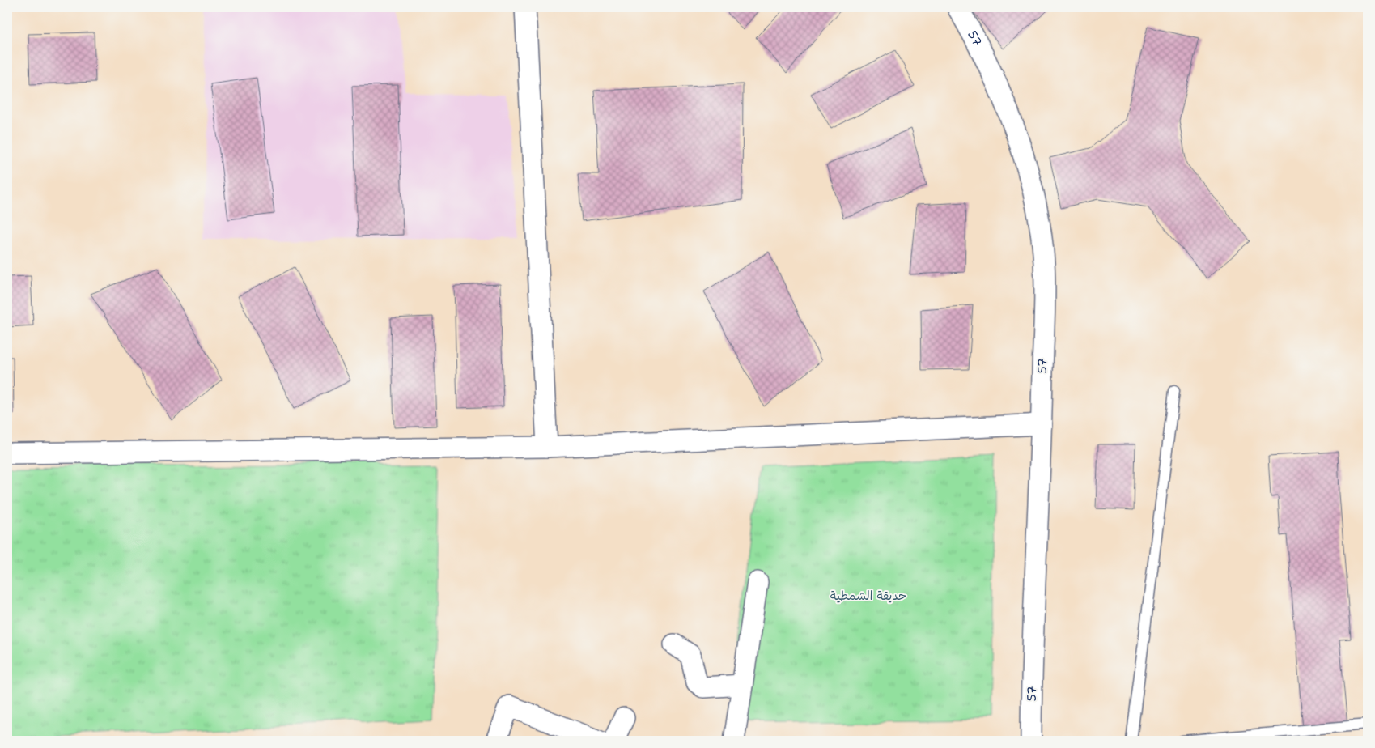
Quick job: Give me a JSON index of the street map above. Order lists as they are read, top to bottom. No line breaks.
{"streets":{"street":["57"]},"parks":["حديقة الشمطية"]}
